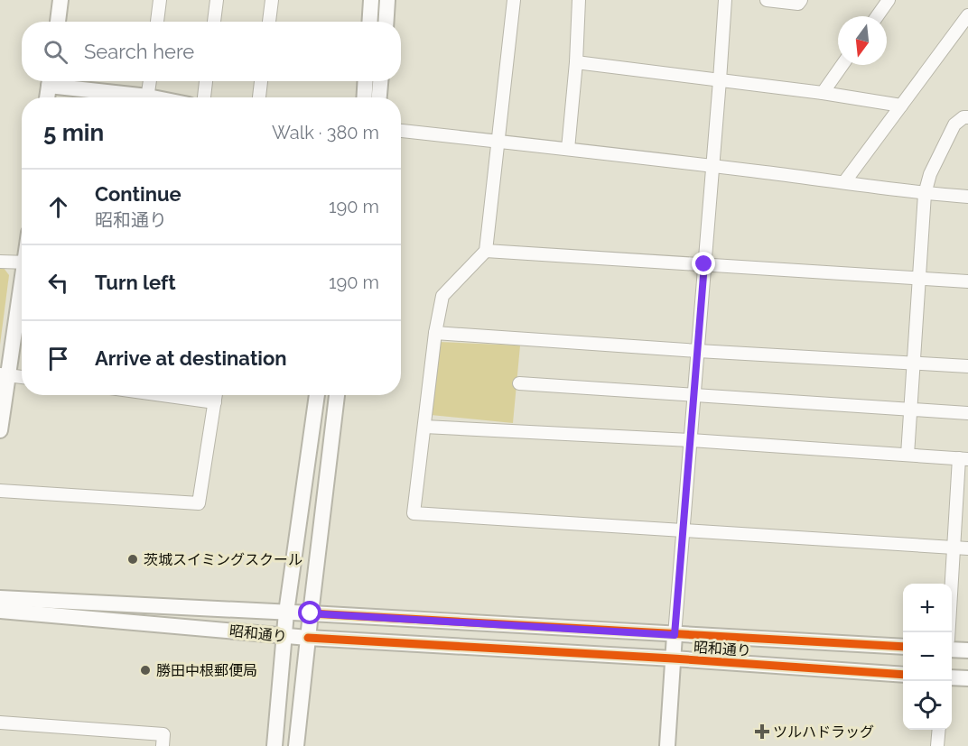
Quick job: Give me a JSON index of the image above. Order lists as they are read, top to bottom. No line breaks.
{"streets":{"street":["昭和通り"]},"places":{"other":["茨城スイミングスクール","勝田中根郵便局"],"health":["ツルハドラッグ"]},"north":"bottom","page":{"search":"Search here","heading":["5 min","Walk · 380 m"],"list":[["Continue","昭和通り","190 m"],["Turn left","190 m"],"Arrive at destination"],"map_buttons":["+","−"]}}
